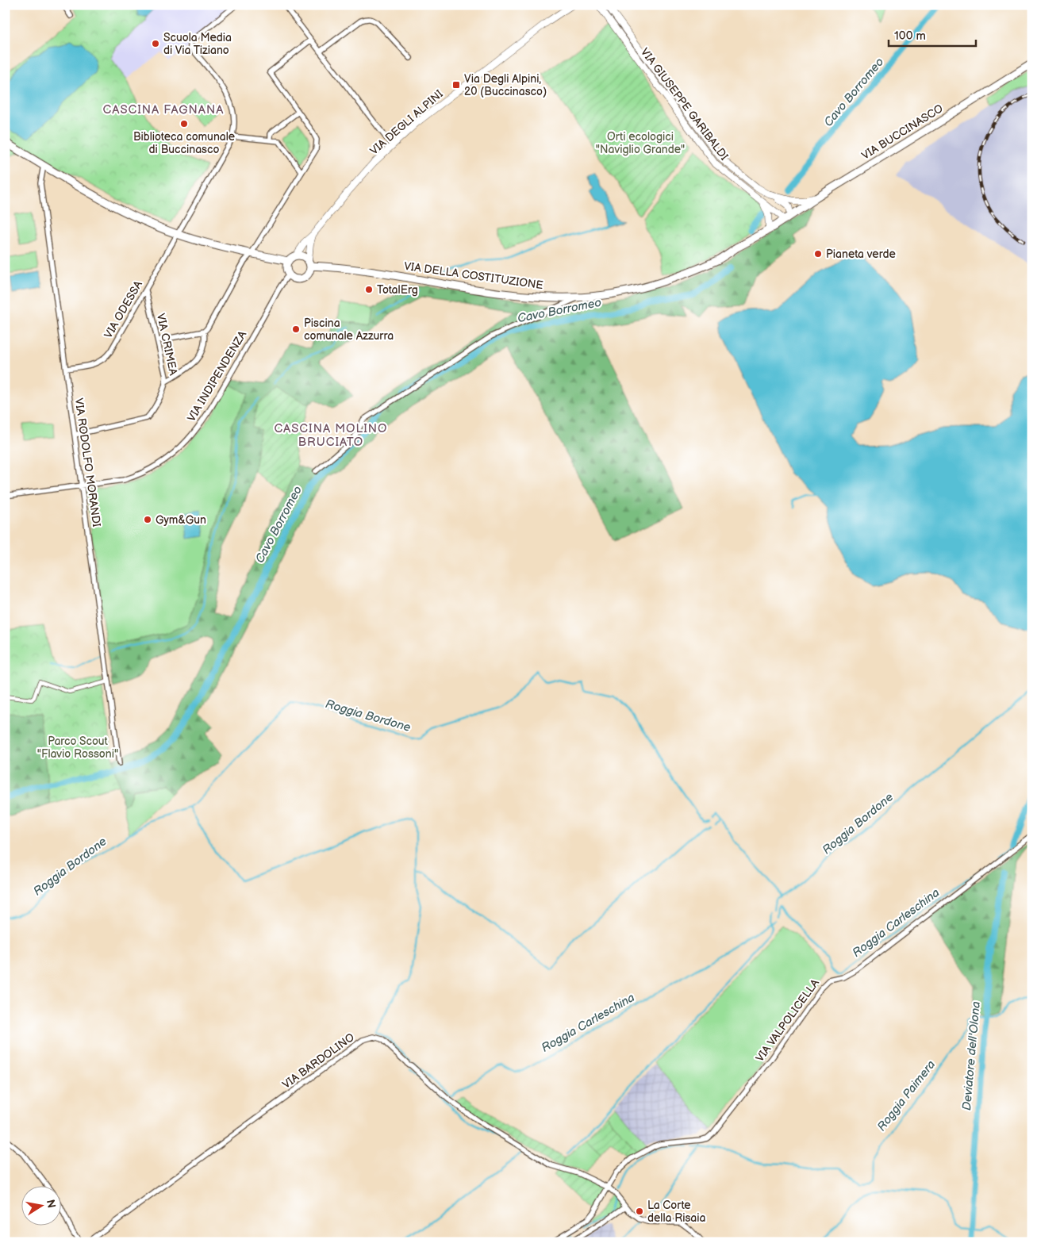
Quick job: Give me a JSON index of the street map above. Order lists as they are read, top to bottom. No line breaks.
{"streets":{"main road":["VIA BUCCINASCO","VIA DELLA COSTITUZIONE"],"street":["VIA GIUSEPPE GARIBALDI","VIA DEGLI ALPINI","VIA ODESSA","VIA CRIMEA","VIA INDIPENDENZA","VIA RODOLFO MORANDI","VIA VALPOLICELLA","VIA BARDOLINO"]},"crossings":[["VIA GIUSEPPE GARIBALDI","VIA BUCCINASCO"],["VIA GIUSEPPE GARIBALDI","VIA DELLA COSTITUZIONE"],["VIA DEGLI ALPINI","VIA DELLA COSTITUZIONE"],["VIA DEGLI ALPINI","VIA INDIPENDENZA"],["VIA BUCCINASCO","VIA DELLA COSTITUZIONE"],["VIA DELLA COSTITUZIONE","VIA INDIPENDENZA"],["VIA ODESSA","VIA CRIMEA"],["VIA ODESSA","VIA RODOLFO MORANDI"],["VIA CRIMEA","VIA RODOLFO MORANDI"],["VIA INDIPENDENZA","VIA RODOLFO MORANDI"],["VIA VALPOLICELLA","VIA BARDOLINO"]],"districts":["CASCINA FAGNANA","CASCINA MOLINO BRUCIATO"],"water":["Cavo Borromeo","Roggia Bordone","Roggia Carleschina","Deviatore dell'Olona","Roggia Paimera"],"parks":["Orti ecologici \"Naviglio Grande\"","Parco Scout \"Flavio Rossoni\""],"places":{"other":["Scuola Media di Via Tiziano","Biblioteca comunale di Buccinasco","Pianeta verde","TotalErg","Piscina comunale Azzurra","Gym&Gun","La Corte della Risaia"],"transit":["Via Degli Alpini, 20 (Buccinasco)"]},"scale_bar":"100 m","north":"right"}
